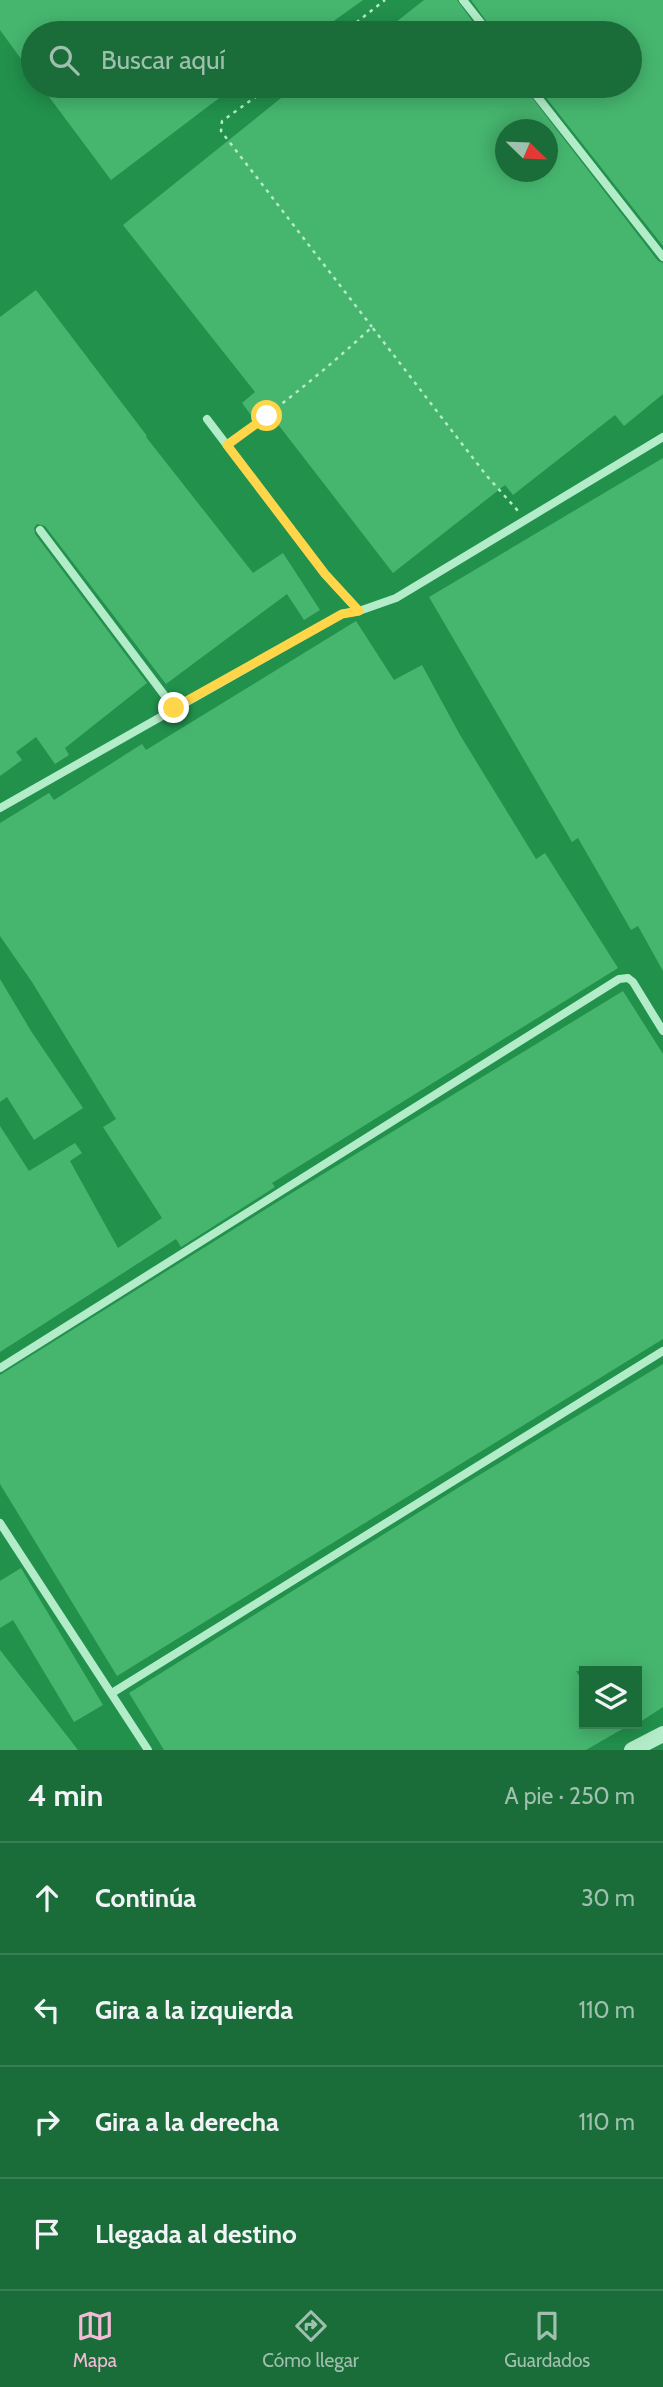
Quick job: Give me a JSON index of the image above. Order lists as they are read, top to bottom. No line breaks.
{"north":"bottom right","page":{"search":"Buscar aquí","heading":["4 min","A pie · 250 m"],"list":[["Continúa","30 m"],["Gira a la izquierda","110 m"],["Gira a la derecha","110 m"],"Llegada al destino"],"nav":["Mapa","Cómo llegar","Guardados"]}}
